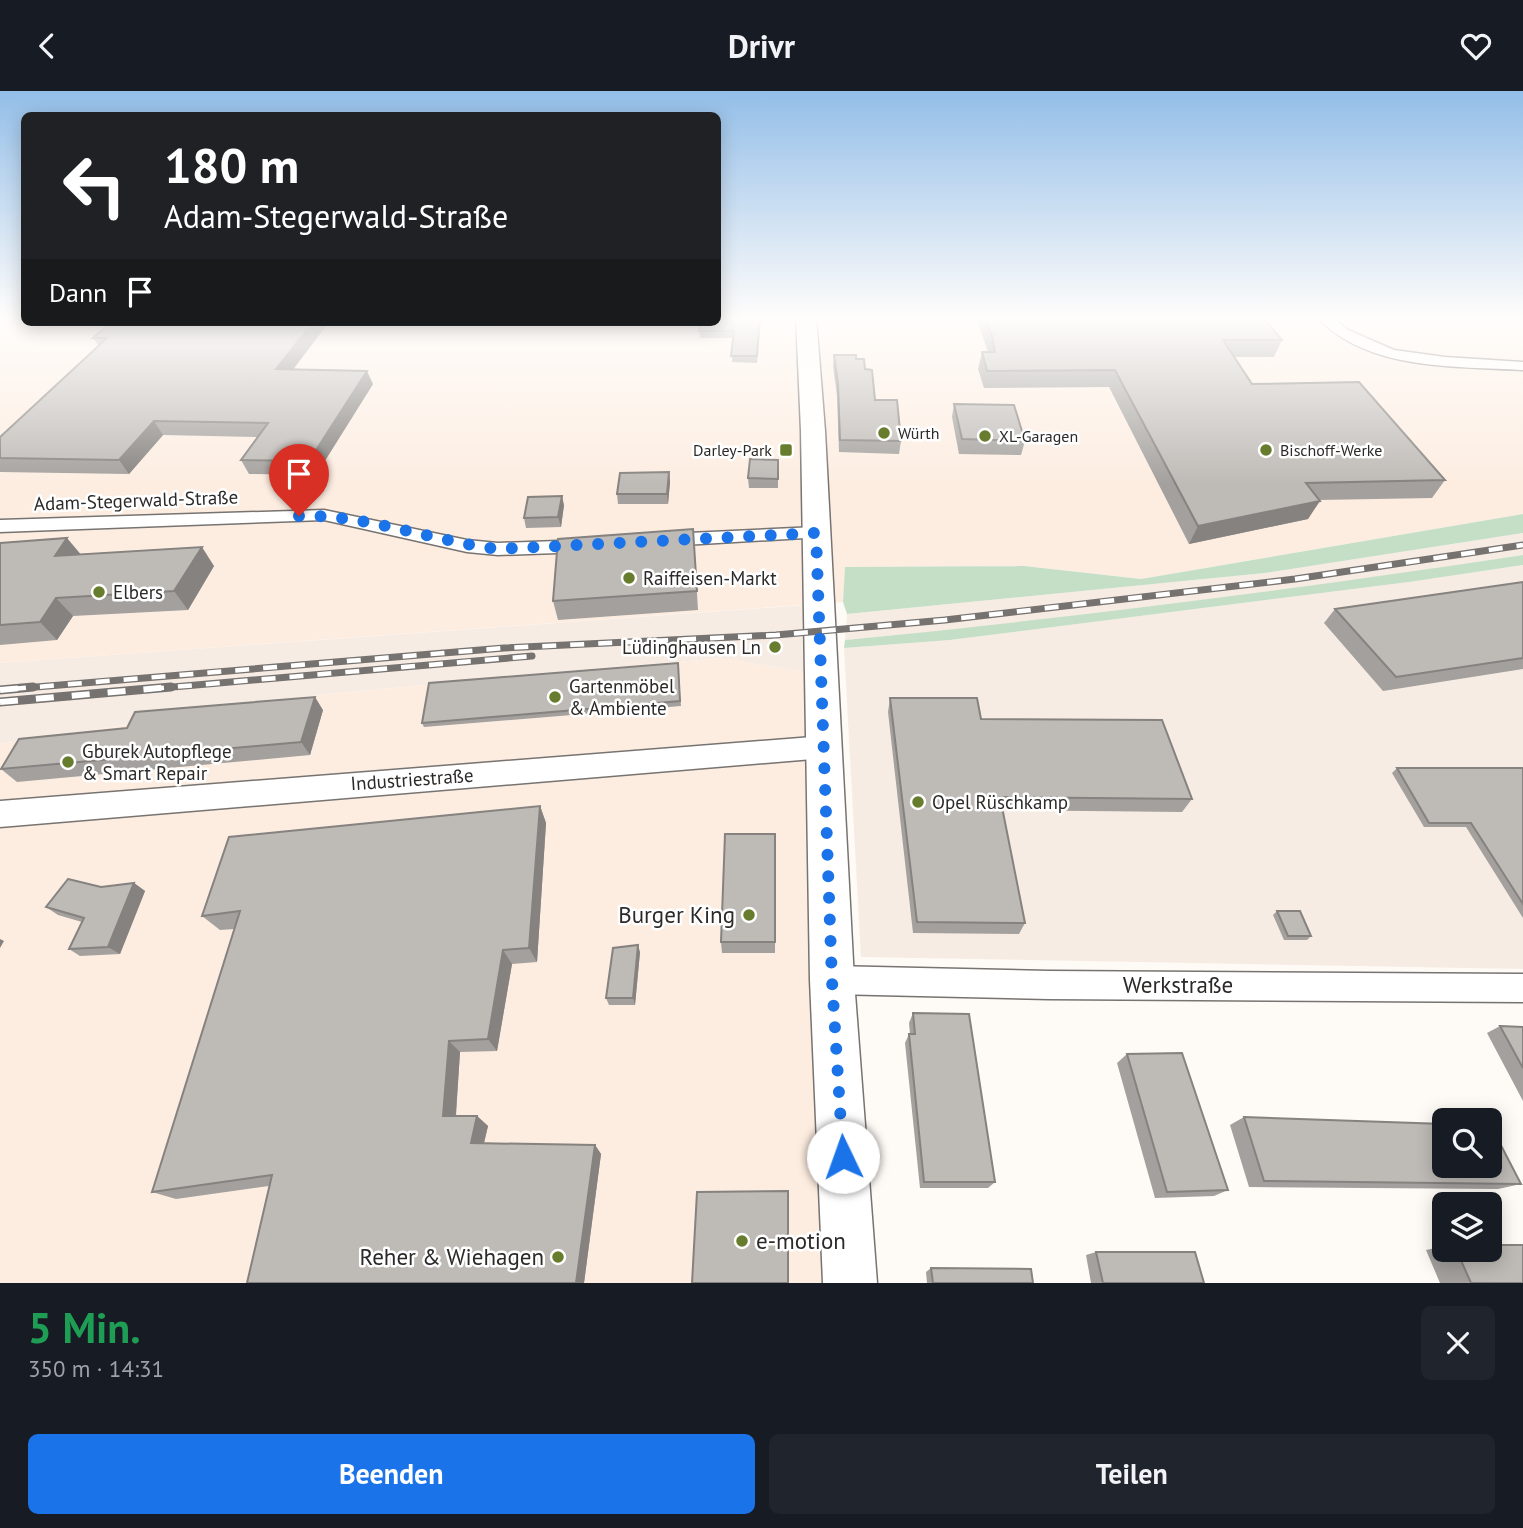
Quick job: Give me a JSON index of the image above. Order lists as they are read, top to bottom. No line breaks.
{"streets":{"street":["Adam-Stegerwald-Straße","Industriestraße","Werkstraße"]},"places":{"other":["Würth","XL-Garagen","Bischoff-Werke","Raiffeisen-Markt","Elbers","Lüdinghausen Ln","Gartenmöbel & Ambiente","Gburek Autopflege & Smart Repair","Opel Rüschkamp","Burger King","e-motion","Reher & Wiehagen"],"transit":["Darley-Park"]},"page":{"header":"Drivr","turn":["180 m","Adam-Stegerwald-Straße"],"then":"Dann","heading":["5 Min.","350 m · 14:31"],"buttons":["Beenden","Teilen"]}}
